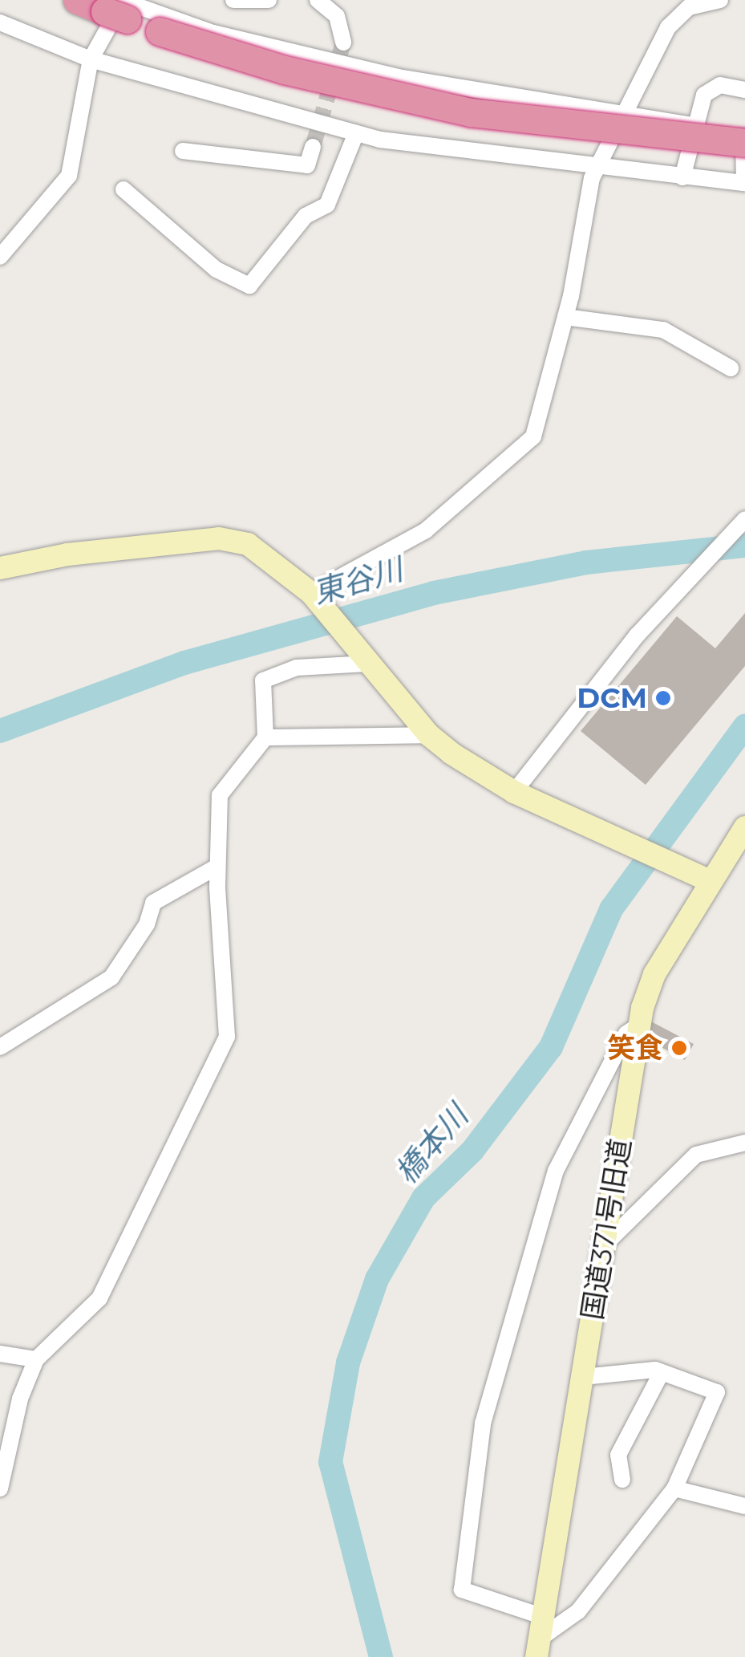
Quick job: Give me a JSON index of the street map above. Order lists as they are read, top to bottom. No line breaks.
{"streets":{"street":["国道371号旧道"]},"water":["東谷川","橋本川"],"places":["DCM","笑食"]}
